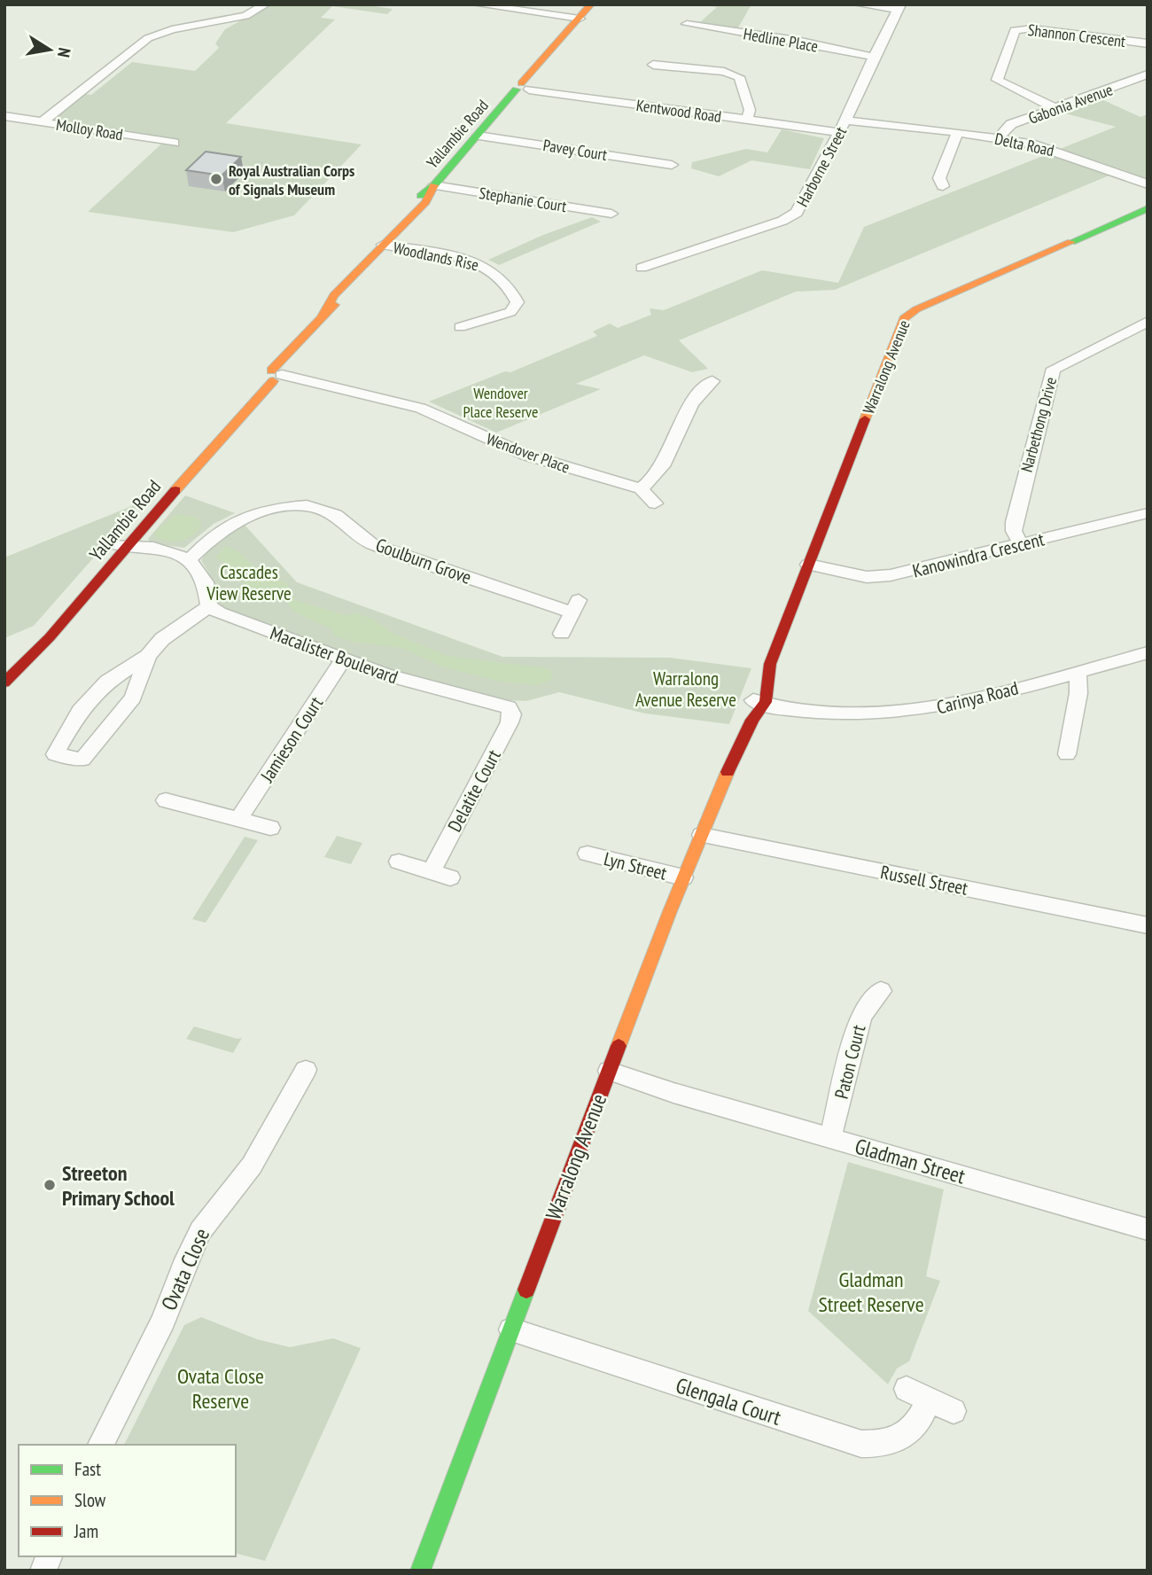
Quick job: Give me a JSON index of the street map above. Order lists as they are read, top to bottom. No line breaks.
{"streets":{"street":["Shannon Crescent","Hedline Place","Gabonia Avenue","Kentwood Road","Molloy Road","Yallambie Road","Delta Road","Pavey Court","Harborne Street","Stephanie Court","Woodlands Rise","Warralong Avenue","Narbethong Drive","Wendover Place","Kanowindra Crescent","Goulburn Grove","Macalister Boulevard","Carinya Road","Jamieson Court","Delatite Court","Lyn Street","Russell Street","Paton Court","Gladman Street","Ovata Close","Glengala Court"]},"crossings":[["Shannon Crescent","Gabonia Avenue"],["Hedline Place","Harborne Street"],["Gabonia Avenue","Delta Road"],["Kentwood Road","Yallambie Road"],["Kentwood Road","Harborne Street"],["Yallambie Road","Pavey Court"],["Yallambie Road","Stephanie Court"],["Yallambie Road","Woodlands Rise"],["Yallambie Road","Wendover Place"],["Delta Road","Harborne Street"],["Warralong Avenue","Kanowindra Crescent"],["Warralong Avenue","Carinya Road"],["Warralong Avenue","Lyn Street"],["Warralong Avenue","Russell Street"],["Warralong Avenue","Gladman Street"],["Warralong Avenue","Glengala Court"],["Narbethong Drive","Kanowindra Crescent"],["Macalister Boulevard","Jamieson Court"],["Macalister Boulevard","Delatite Court"],["Paton Court","Gladman Street"]],"parks":["Wendover Place Reserve","Cascades View Reserve","Warralong Avenue Reserve","Gladman Street Reserve","Ovata Close Reserve"],"places":["Royal Australian Corps of Signals Museum","Streeton Primary School"],"legend":["Fast","Slow","Jam"],"north":"right"}
